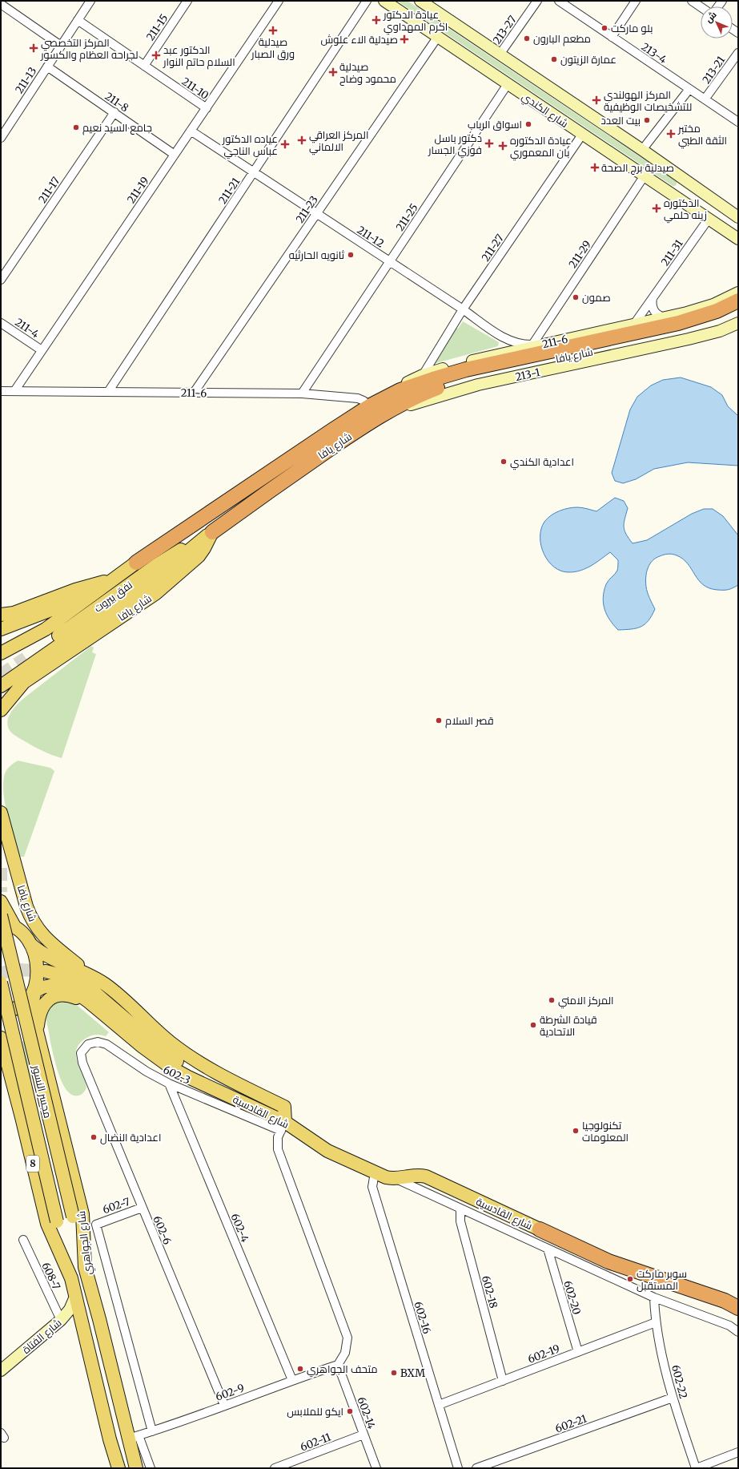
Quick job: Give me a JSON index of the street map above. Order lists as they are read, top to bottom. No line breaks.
{"streets":{"highway":["شارع يافا"],"main road":["نفق بيروت","مجسر النسور","شارع القادسية","8","شارع الجواهري"],"street":["211-15","213-27","213-4","213-21","211-13","211-10","211-8","شارع الكندي","211-17","211-19","211-21","211-23","211-25","211-12","211-27","211-31","211-29","211-4","211-6","213-1","602-3","602-7","602-4","602-6","608-7","602-18","602-20","602-16","شارع الفتاة","602-19","602-22","602-9","602-14","602-21","602-11"]},"crossings":[["211-15","211-10"],["213-27","شارع الكندي"],["213-4","213-21"],["211-13","211-10"],["211-13","211-8"],["211-10","211-19"],["211-8","211-17"],["211-8","211-19"],["شارع الكندي","211-23"],["شارع الكندي","211-25"],["شارع الكندي","211-27"],["شارع الكندي","211-31"],["شارع الكندي","211-29"],["211-19","211-12"],["211-19","211-4"],["211-19","211-6"],["211-21","211-12"],["211-21","211-6"],["211-23","211-12"],["211-23","211-6"],["211-25","211-12"],["211-25","211-6"],["211-12","211-27"],["211-12","211-29"],["211-12","211-6"],["211-27","211-6"],["211-31","211-6"],["211-29","211-6"],["211-6","شارع يافا"],["211-6","213-1"],["شارع يافا","213-1"],["شارع يافا","نفق بيروت"],["شارع يافا","شارع القادسية"],["602-3","شارع القادسية"],["602-3","602-4"],["602-3","602-6"],["مجسر النسور","شارع الجواهري"],["شارع القادسية","شارع الجواهري"],["شارع القادسية","602-16"],["602-7","602-6"],["602-7","602-9"],["602-4","602-9"],["602-6","602-9"],["شارع الجواهري","شارع الفتاة"],["شارع الجواهري","602-9"],["608-7","شارع الفتاة"],["602-18","602-19"],["602-20","602-19"],["602-16","602-19"],["602-19","602-22"],["602-22","602-21"],["602-9","602-14"],["602-14","602-11"]],"places":{"health":["عيادة الدكتور اكرم المهداوي","صيدلية ورق الصبار","صيدلية الاء علوش","المركز التخصصي لجراحه العظام والكسور","الدكتور عبد السلام حاتم النوار","صيدلية محمود وضاح","المركز الهولندي للتشخيصات الوظيفية","مختبر الثقة الطبي","المركز العراقي الالماني","دكتور باسل فوزي الجسار","عياده الدكتور عباس الناجي","عيادة الدكتوره بان المعموري","صيدلية برج الصحة","الدكتوره زينه حلمي"],"other":["بلو ماركت","مطعم البارون","عمارة الزيتون","بيت العدد","اسواق الرباب","جامع السید نعیم","ثانويه الحارثيه","صمون","اعدادية الكندي","قصر السلام","المركز الامني","قيادة الشرطة الاتحادية","تكنولوجيا المعلومات","اعدادية النضال","سوبر ماركت المستقبل","متحف الجواهري","BXM","ايكو للملابس"]},"north":"top left"}
